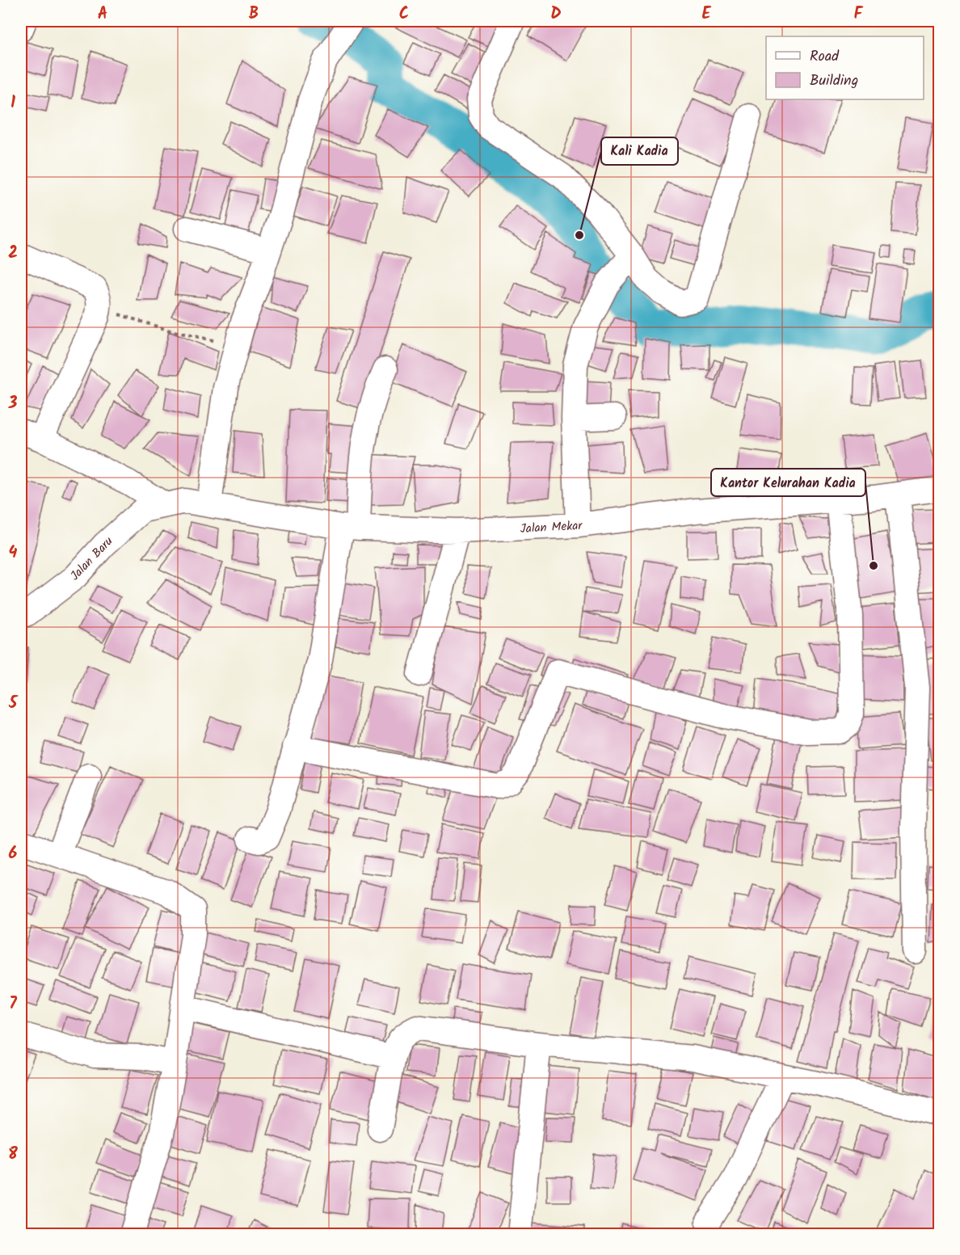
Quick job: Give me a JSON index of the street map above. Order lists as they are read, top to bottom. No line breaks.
{"streets":{"street":["Jalan Mekar","Jalan Baru"]},"crossings":[["Jalan Mekar","Jalan Baru"]],"places":["Kali Kadia","Kantor Kelurahan Kadia"],"legend":["Road","Building"],"grid":{"columns":["A","B","C","D","E","F"],"rows":["1","2","3","4","5","6","7","8"]}}
